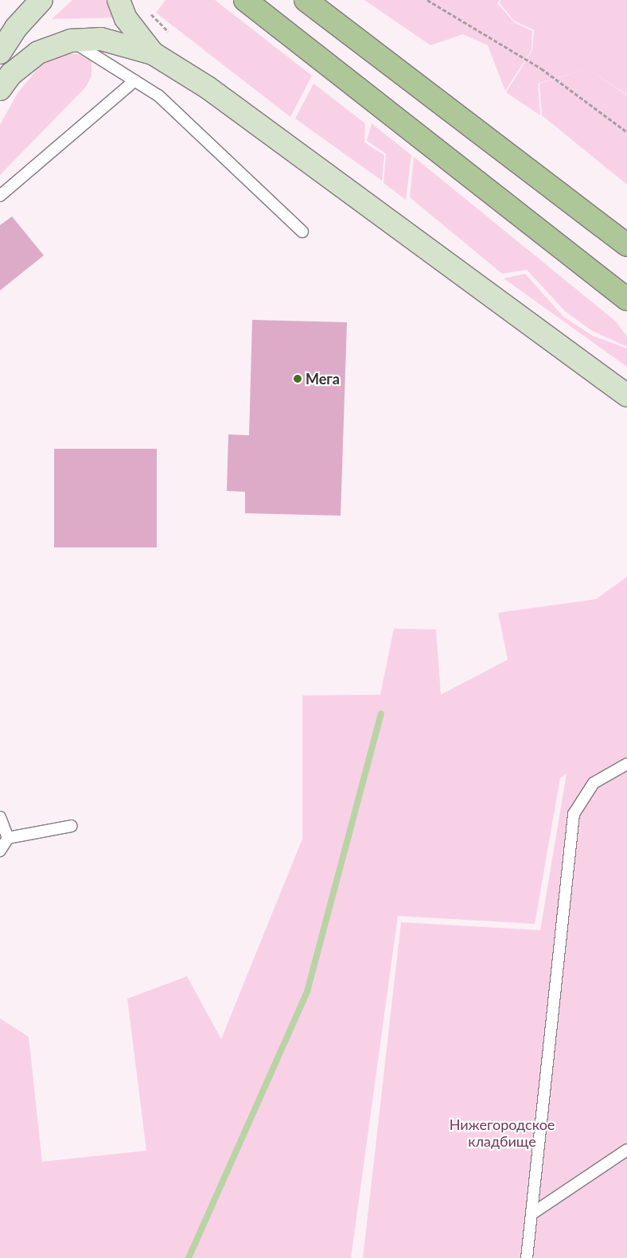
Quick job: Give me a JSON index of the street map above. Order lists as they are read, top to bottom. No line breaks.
{"parks":["Нижегородское кладбище"],"places":["Мега"]}
